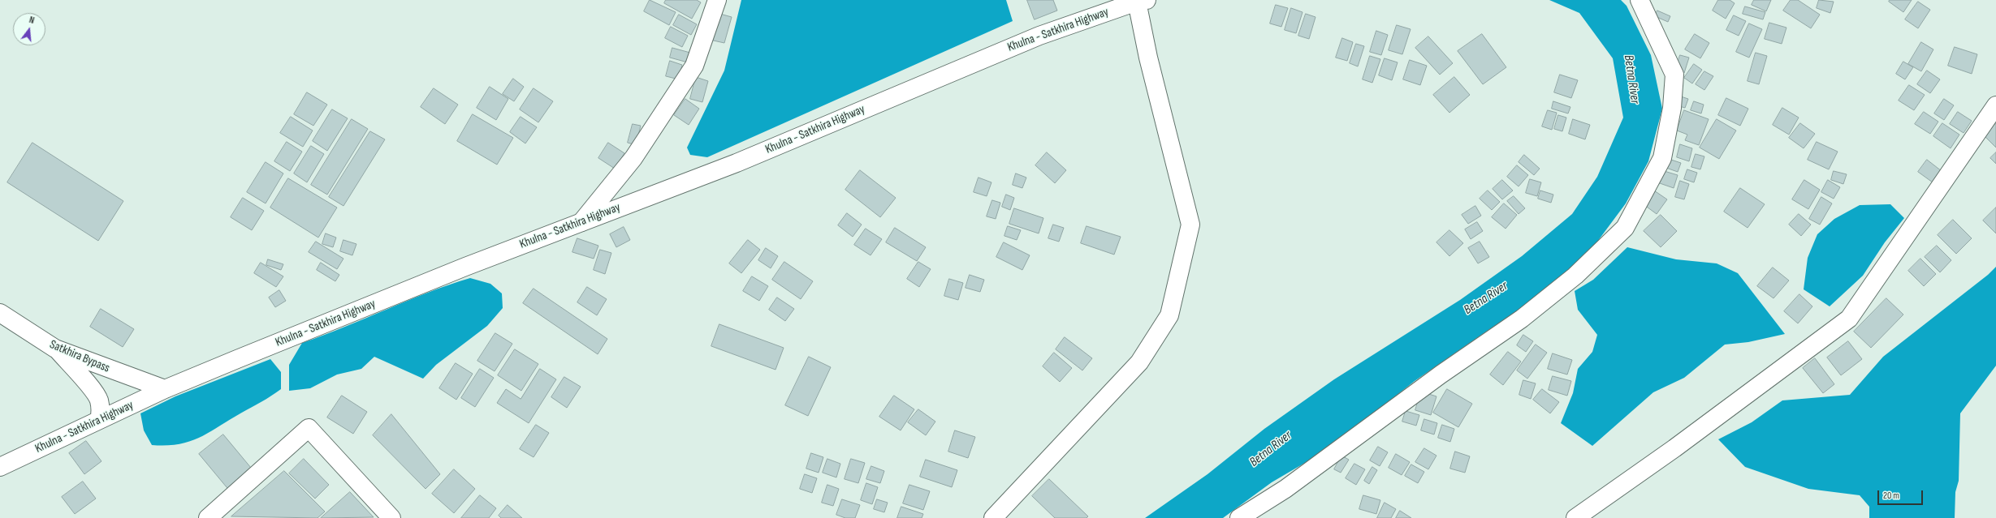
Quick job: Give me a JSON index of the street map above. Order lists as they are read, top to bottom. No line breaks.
{"streets":{"main road":["Khulna - Satkhira Highway","Satkhira Bypass"]},"crossings":[["Khulna - Satkhira Highway","Satkhira Bypass"]],"water":["Betna River"],"scale_bar":"20 m","north":"top"}
